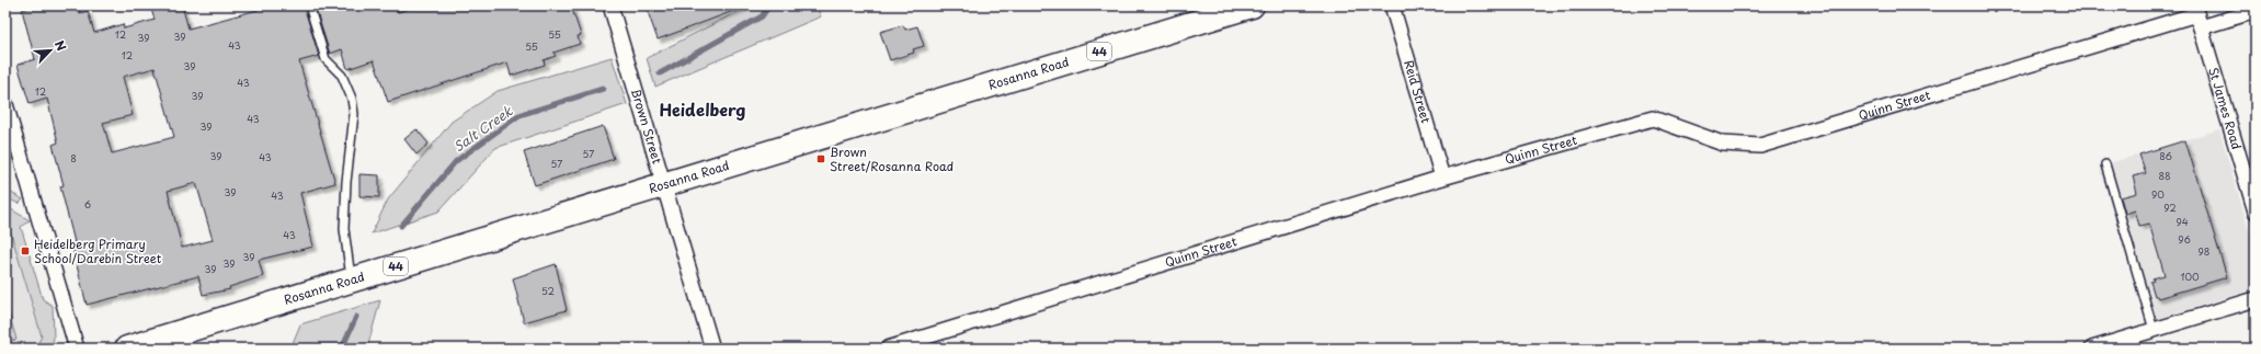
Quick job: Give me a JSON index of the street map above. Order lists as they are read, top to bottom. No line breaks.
{"streets":{"highway":["44","Rosanna Road"],"street":["Reid Street","Quinn Street","St James Road","Brown Street"]},"crossings":[["Rosanna Road","Brown Street"],["Reid Street","Quinn Street"],["Quinn Street","St James Road"]],"districts":["Heidelberg"],"water":["Salt Creek"],"places":{"transit":["Brown Street/Rosanna Road","Heidelberg Primary School/Darebin Street"]},"house_numbers":["12","55","39","39","43","55","12","39","43","12","39","43","39","57","39","86","43","8","57","88","39","90","43","6","92","94","43","96","98","39","39","39","100","52"],"north":"top right"}
